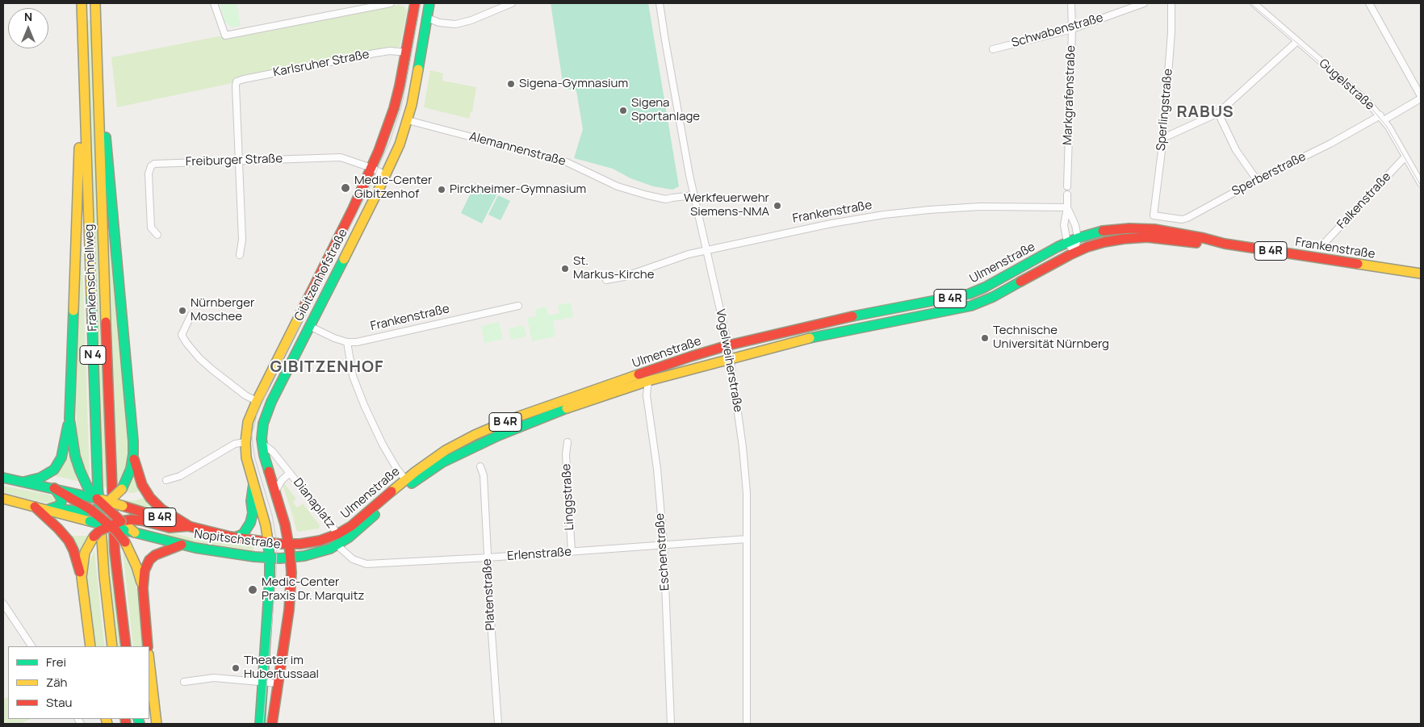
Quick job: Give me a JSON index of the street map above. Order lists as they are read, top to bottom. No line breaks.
{"streets":{"main road":["Frankenstraße","B 4R","Ulmenstraße","Gibitzenhofstraße","Frankenschnellweg","N 4","Nopitschstraße"],"street":["Schwabenstraße","Karlsruher Straße","Gugelstraße","Markgrafenstraße","Sperlingstraße","Alemannenstraße","Freiburger Straße","Sperberstraße","Falkenstraße","Vogelweiherstraße","Linggstraße","Dianaplatz","Eschenstraße","Erlenstraße","Platenstraße"]},"crossings":[["Schwabenstraße","Markgrafenstraße"],["Karlsruher Straße","Freiburger Straße"],["Karlsruher Straße","Gibitzenhofstraße"],["Gugelstraße","Sperberstraße"],["Gugelstraße","Falkenstraße"],["Sperlingstraße","Sperberstraße"],["Alemannenstraße","Gibitzenhofstraße"],["Alemannenstraße","Vogelweiherstraße"],["Freiburger Straße","Gibitzenhofstraße"],["Frankenstraße","Ulmenstraße"],["Frankenstraße","Gibitzenhofstraße"],["Frankenstraße","Vogelweiherstraße"],["B 4R","Nopitschstraße"],["Ulmenstraße","Gibitzenhofstraße"],["Ulmenstraße","Vogelweiherstraße"],["Ulmenstraße","Dianaplatz"],["Ulmenstraße","Nopitschstraße"],["Ulmenstraße","Eschenstraße"],["Ulmenstraße","Erlenstraße"],["Gibitzenhofstraße","Dianaplatz"],["Gibitzenhofstraße","Nopitschstraße"],["Vogelweiherstraße","Erlenstraße"],["Linggstraße","Erlenstraße"],["Eschenstraße","Erlenstraße"],["Erlenstraße","Platenstraße"]],"districts":["RABUS","GIBITZENHOF"],"places":["Sigena-Gymnasium","Sigena Sportanlage","Medic-Center Gibitzenhof","Pirckheimer-Gymnasium","Werkfeuerwehr Siemens-NMA","St. Markus-Kirche","Nürnberger Moschee","Technische Universität Nürnberg","Medic-Center Praxis Dr. Marquitz","Theater im Hubertussaal"],"legend":["Frei","Zäh","Stau"],"north":"top"}
